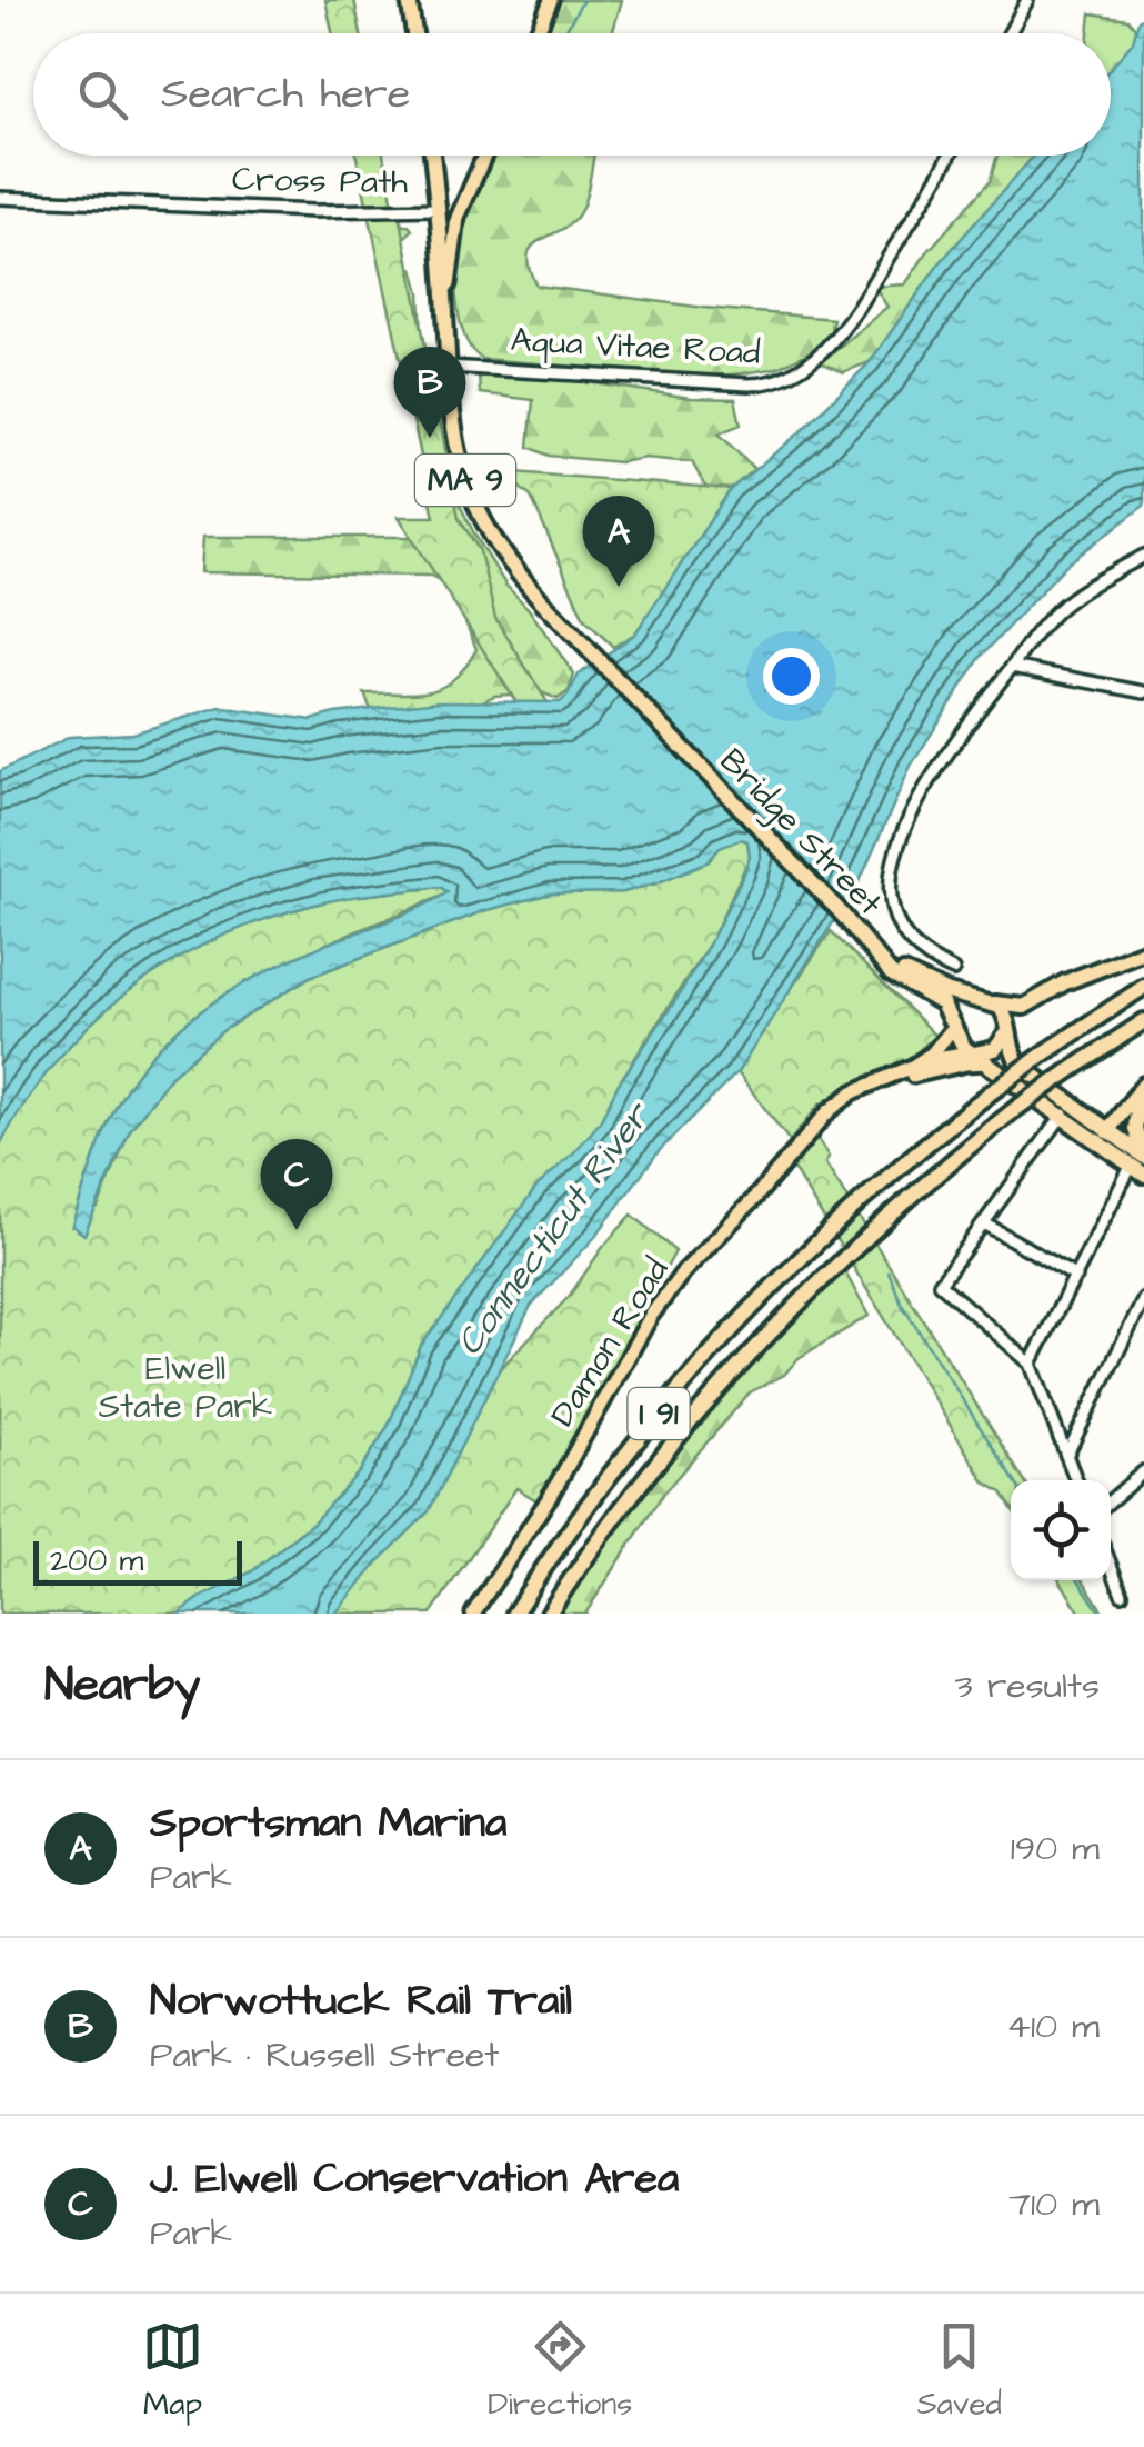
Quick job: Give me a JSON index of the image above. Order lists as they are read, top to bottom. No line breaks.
{"streets":{"highway":["MA 9","Bridge Street","I 91"],"main road":["Damon Road"],"street":["Cross Path","Aqua Vitae Road"]},"crossings":[["Cross Path","MA 9"],["Aqua Vitae Road","MA 9"],["Aqua Vitae Road","Bridge Street"],["MA 9","Bridge Street"],["Bridge Street","Damon Road"]],"water":["Connecticut River"],"parks":["Elwell State Park"],"scale_bar":"200 m","page":{"search":"Search here","pins":["B","A","C"],"scale":"200 m","heading":["Nearby","3 results"],"list":[{"mark":"A","name":"Sportsman Marina","note":"Park","value":"190 m"},{"mark":"B","name":"Norwottuck Rail Trail","note":"Park · Russell Street","value":"410 m"},{"mark":"C","name":"J. Elwell Conservation Area","note":"Park","value":"710 m"}],"nav":["Map","Directions","Saved"]}}
